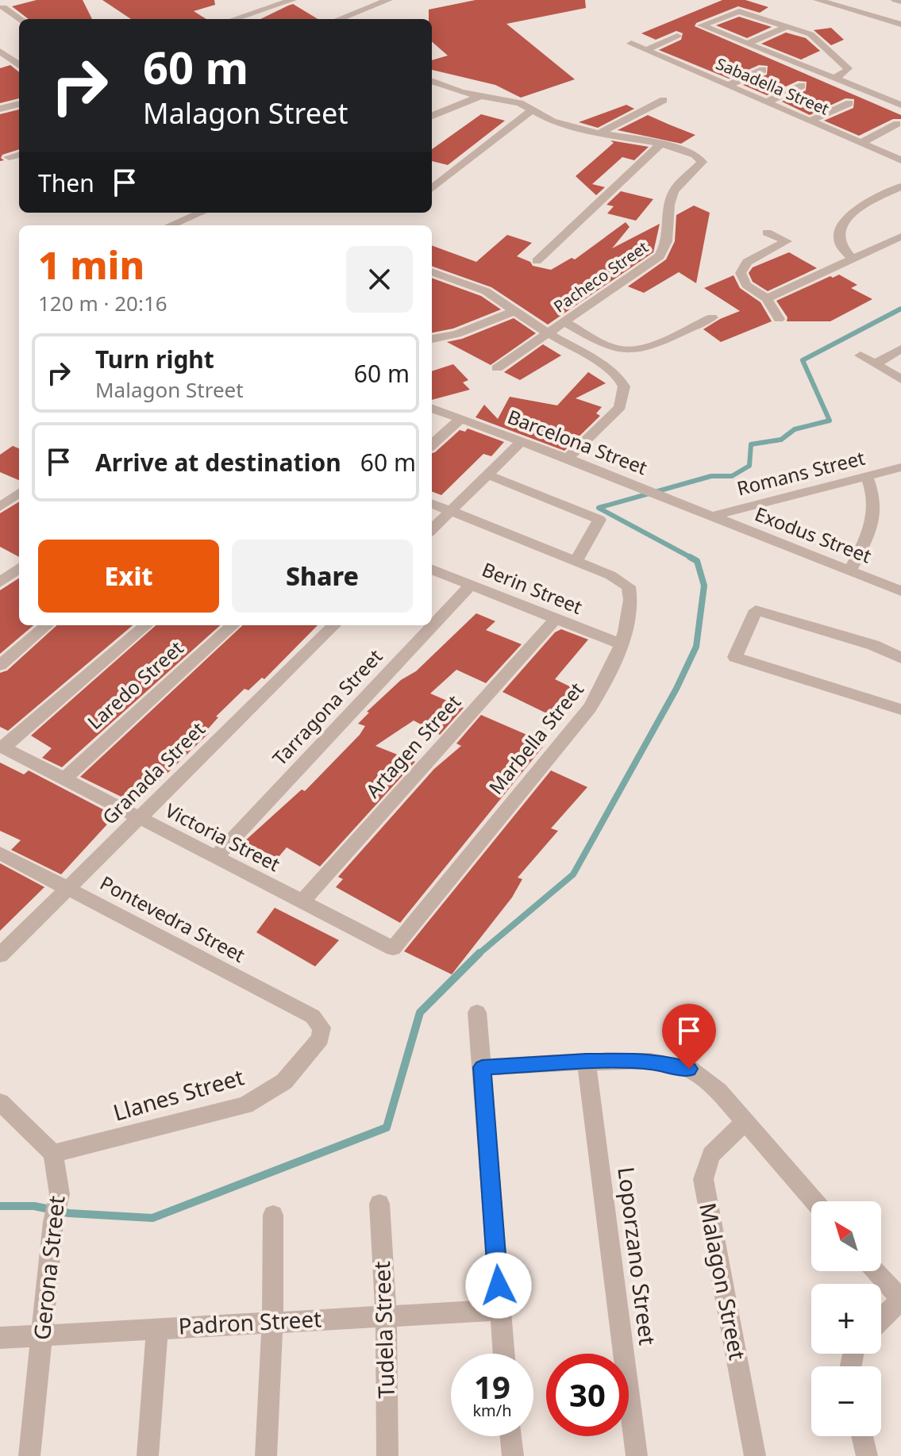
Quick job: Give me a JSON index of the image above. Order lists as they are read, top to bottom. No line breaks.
{"streets":{"street":["Sabadella Street","Pacheco Street","Barcelona Street","Romans Street","Exodus Street","Berin Street","Laredo Street","Tarragona Street","Marbella Street","Artagen Street","Granada Street","Victoria Street","Pontevedra Street","Llanes Street","Loporzano Street","Gerona Street","Malagon Street","Padron Street","Tudela Street"]},"crossings":[["Barcelona Street","Romans Street"],["Barcelona Street","Exodus Street"],["Romans Street","Exodus Street"],["Berin Street","Tarragona Street"],["Berin Street","Marbella Street"],["Berin Street","Artagen Street"],["Laredo Street","Victoria Street"],["Tarragona Street","Victoria Street"],["Marbella Street","Victoria Street"],["Artagen Street","Victoria Street"],["Granada Street","Victoria Street"],["Granada Street","Pontevedra Street"],["Pontevedra Street","Llanes Street"],["Llanes Street","Gerona Street"],["Gerona Street","Padron Street"],["Padron Street","Tudela Street"]],"north":"top left","page":{"turn":["60 m","Malagon Street"],"then":"Then","heading":["1 min","120 m · 20:16"],"list":[{"name":"Turn right","note":"Malagon Street","value":"60 m"},{"name":"Arrive at destination","value":"60 m"}],"buttons":["Exit","Share"],"map_buttons":["+","−"],"speed":"19 km/h","limit":"30"}}
